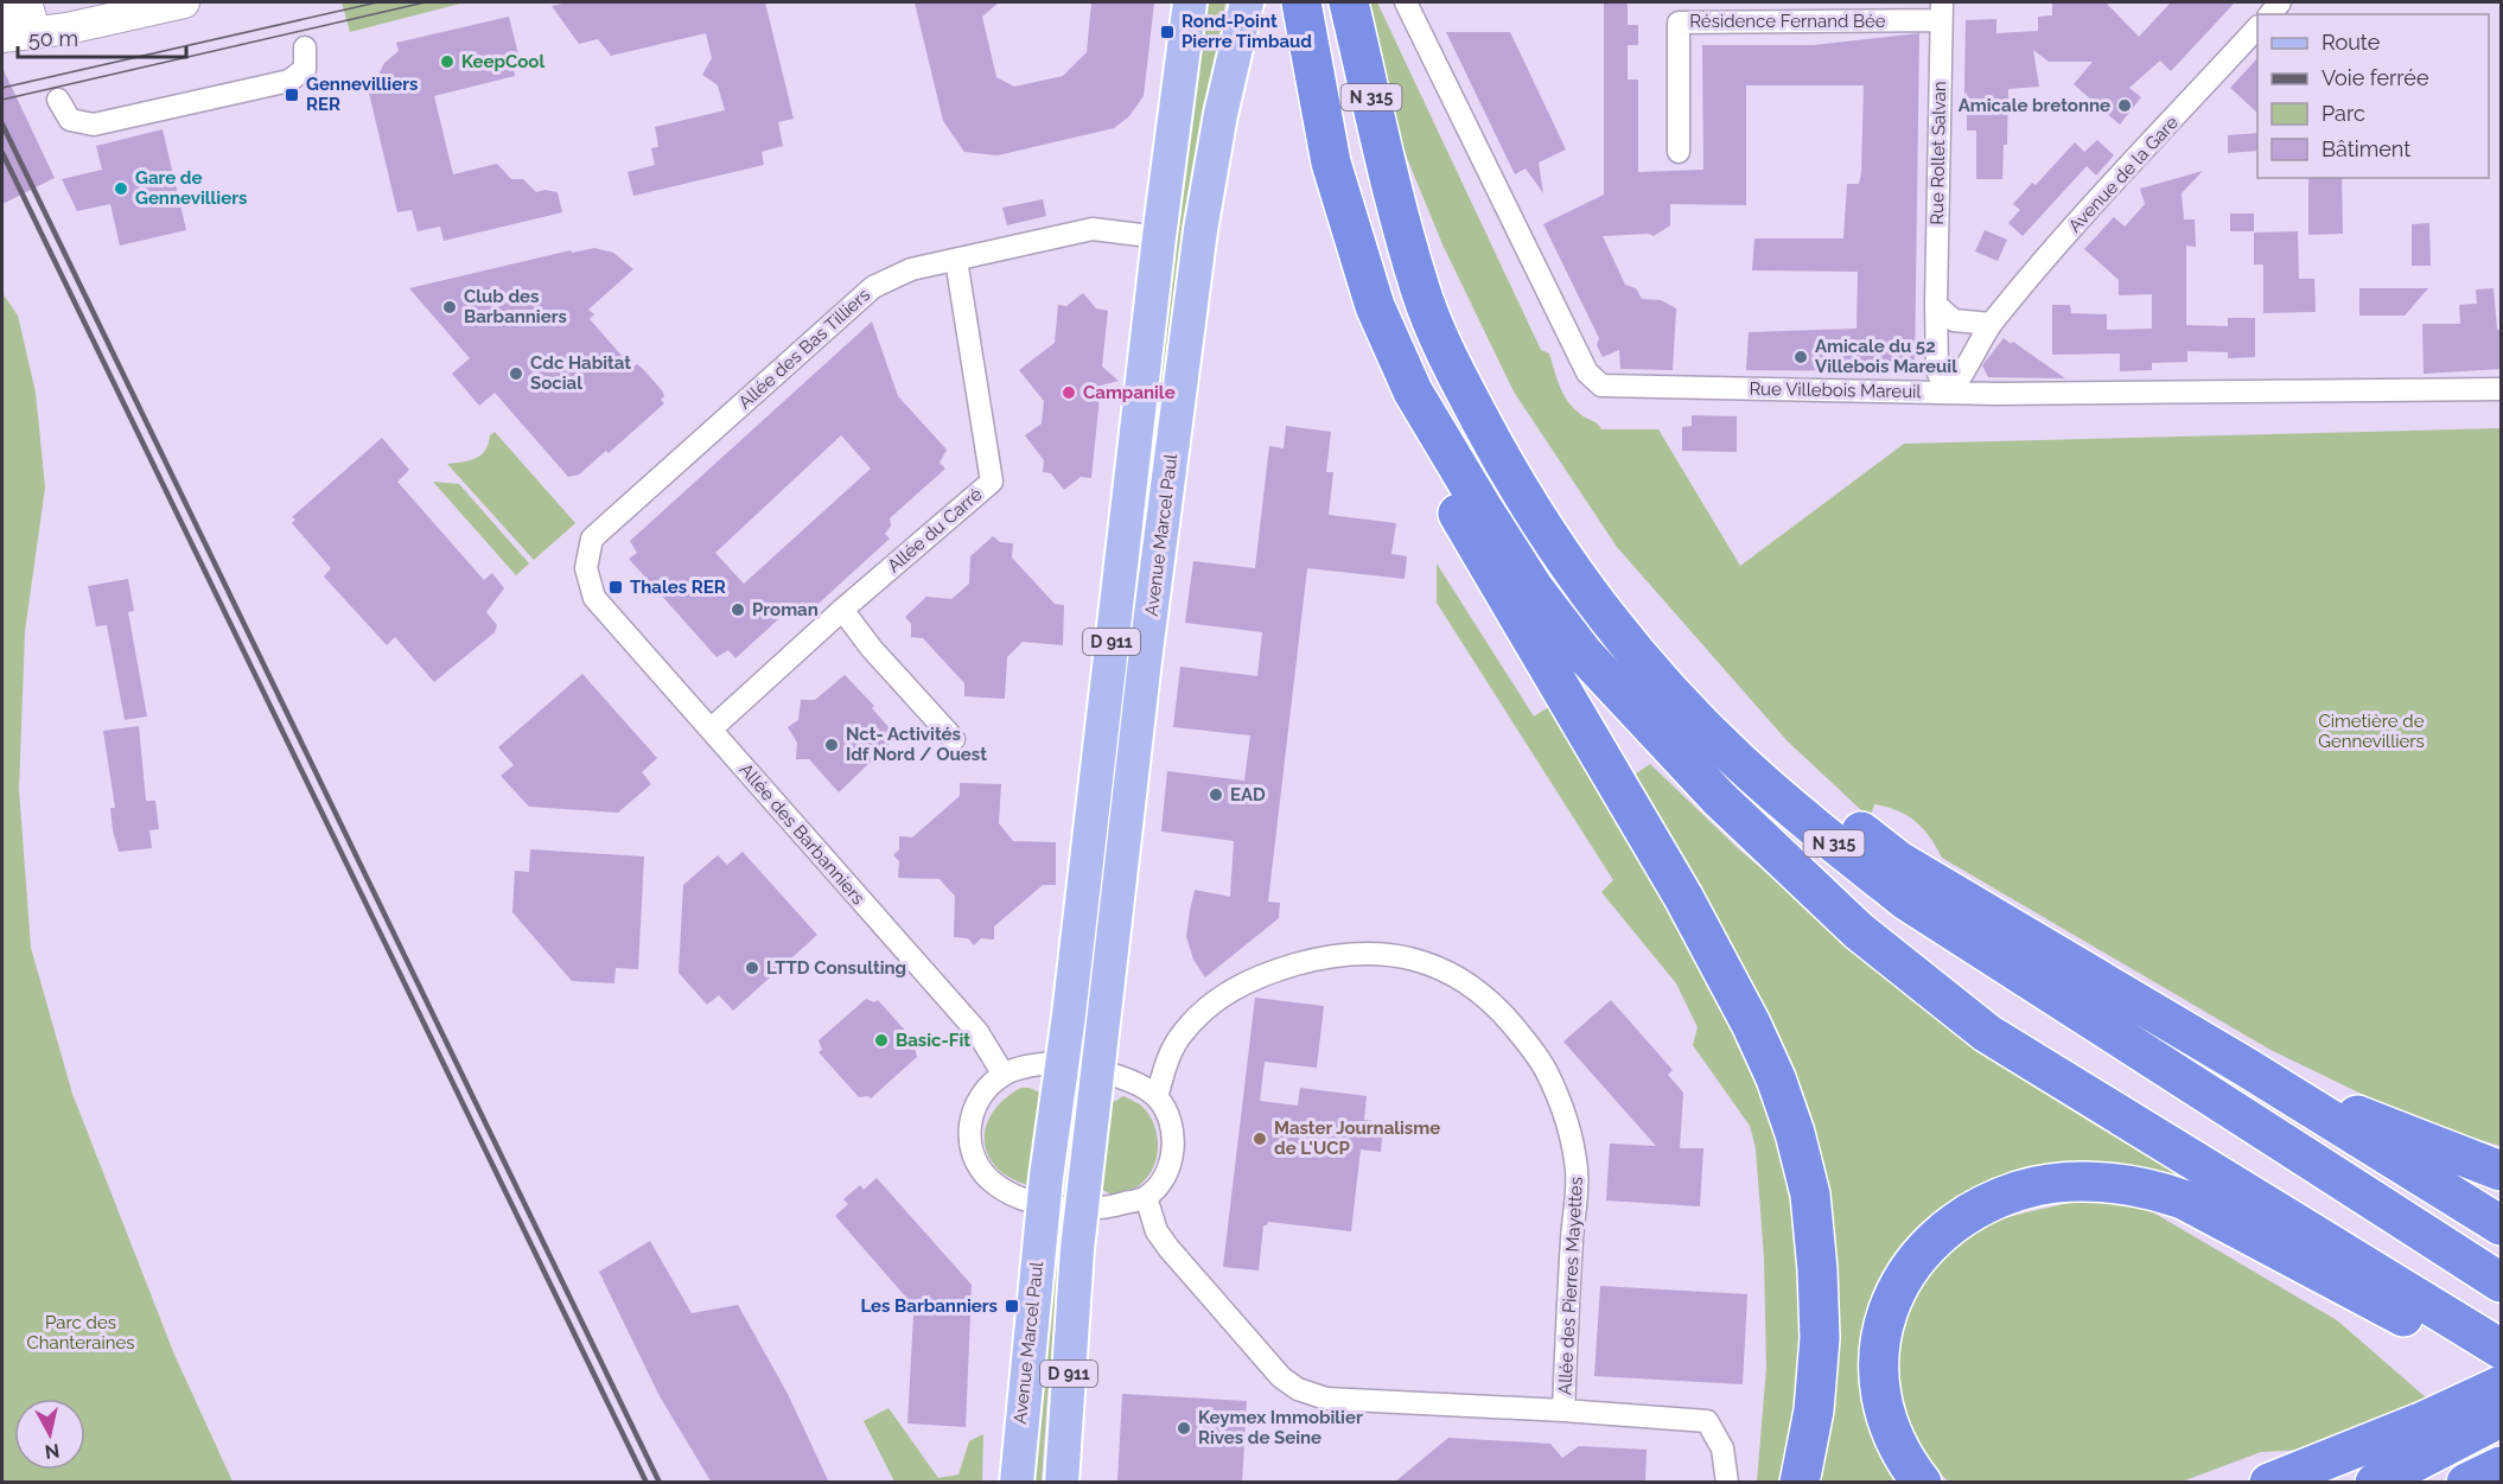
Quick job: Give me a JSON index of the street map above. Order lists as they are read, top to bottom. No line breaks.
{"streets":{"highway":["N 315"],"main road":["Avenue Marcel Paul","D 911"],"street":["Résidence Fernand Bée","Rue Rollet Salvan","Avenue de la Gare","Allée des Bas Tilliers","Rue Villebois Mareuil","Allée du Carré","Allée des Barbanniers","Allée des Pierres Mayettes"]},"crossings":[["Résidence Fernand Bée","Rue Rollet Salvan"],["Rue Rollet Salvan","Avenue de la Gare"],["Rue Rollet Salvan","Rue Villebois Mareuil"],["Avenue de la Gare","Rue Villebois Mareuil"],["Allée des Bas Tilliers","Allée du Carré"],["Allée des Bas Tilliers","Avenue Marcel Paul"],["Allée des Bas Tilliers","Allée des Barbanniers"],["Allée du Carré","Allée des Barbanniers"]],"parks":["Cimetière de Gennevilliers","Parc des Chanteraines"],"places":{"transit":["Rond-Point Pierre Timbaud","Gennevilliers RER","Thales RER","Les Barbanniers"],"other":["KeepCool","Amicale bretonne","Gare de Gennevilliers","Club des Barbanniers","Amicale du 52 Villebois Mareuil","Cdc Habitat Social","Campanile","Proman","Nct- Activités Idf Nord / Ouest","EAD","LTTD Consulting","Basic-Fit","Master Journalisme de L'UCP","Keymex Immobilier Rives de Seine"]},"legend":["Route","Voie ferrée","Parc","Bâtiment"],"scale_bar":"50 m","north":"bottom"}
